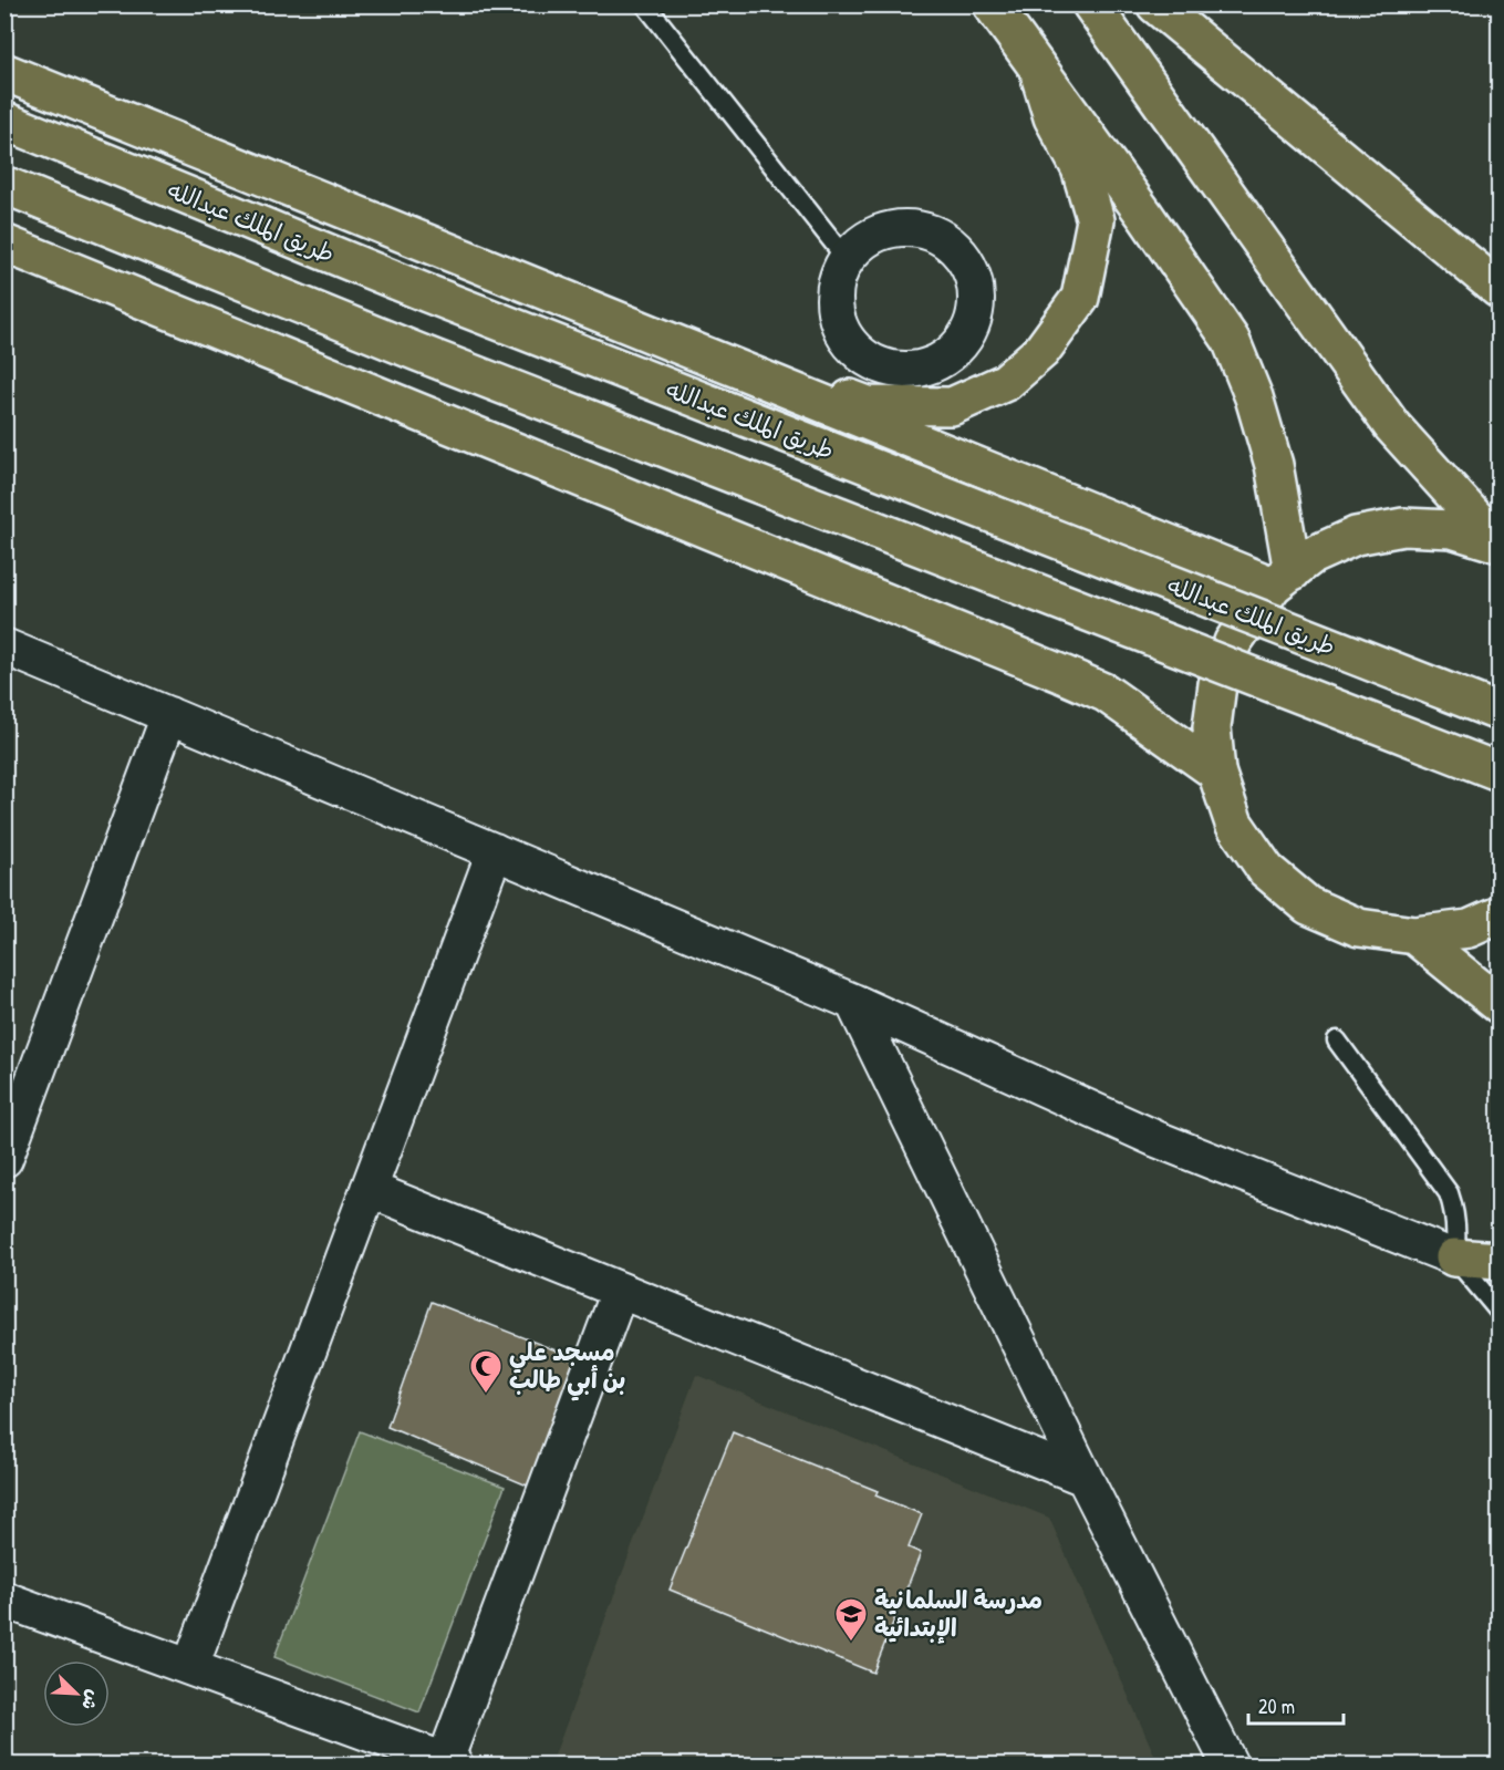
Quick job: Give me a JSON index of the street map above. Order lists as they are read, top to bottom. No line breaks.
{"streets":{"main road":["طريق الملك عبدالله"]},"places":{"mosque":["مسجد علي بن أبي طالب"],"school or university":["مدرسة السلمانية الإبتدائية"]},"scale_bar":"20 m","north":"bottom right"}
